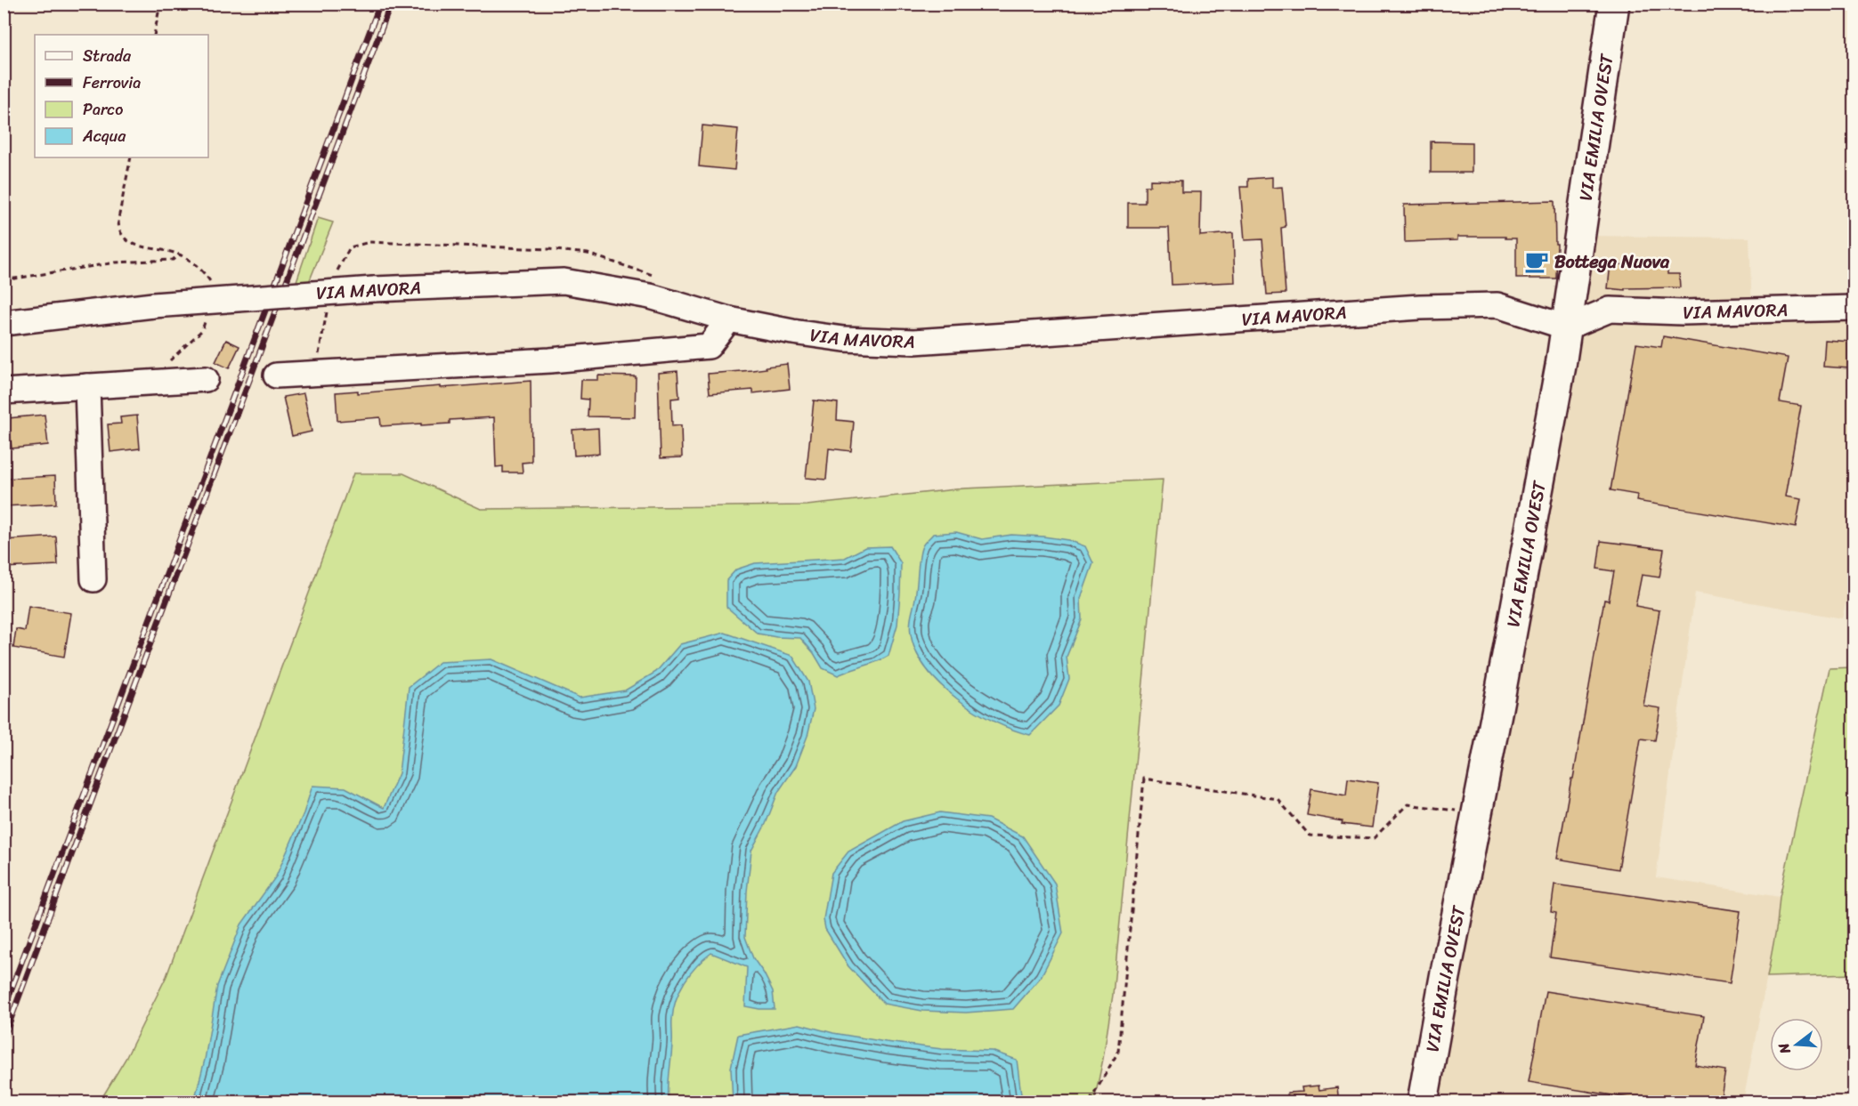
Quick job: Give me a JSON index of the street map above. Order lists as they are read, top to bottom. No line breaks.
{"streets":{"main road":["VIA EMILIA OVEST"],"street":["VIA MAVORA"]},"crossings":[["VIA EMILIA OVEST","VIA MAVORA"]],"places":{"cafe":["Bottega Nuova"]},"legend":["Strada","Ferrovia","Parco","Acqua"],"north":"left"}
